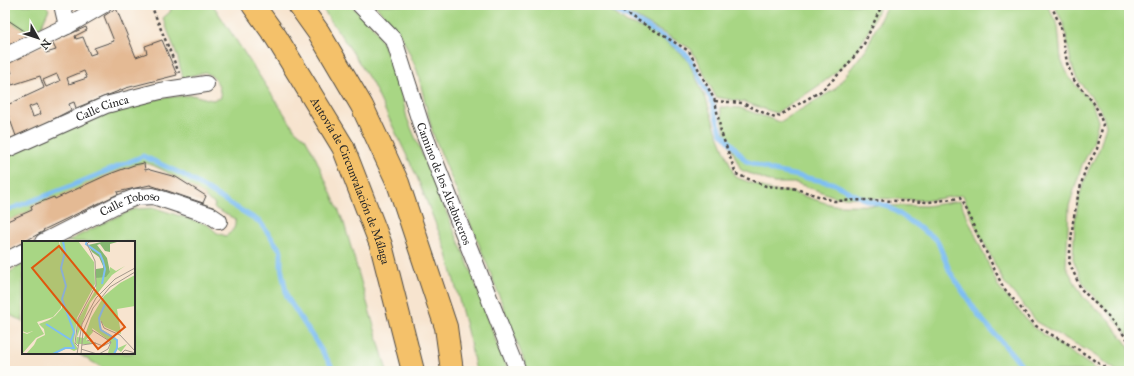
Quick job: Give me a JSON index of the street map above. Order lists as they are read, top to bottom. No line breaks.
{"streets":{"highway":["Autovía de Circunvalación de Málaga"],"street":["Calle Cinca","Camino de los Alcabuceros","Calle Toboso"]},"north":"bottom right"}
